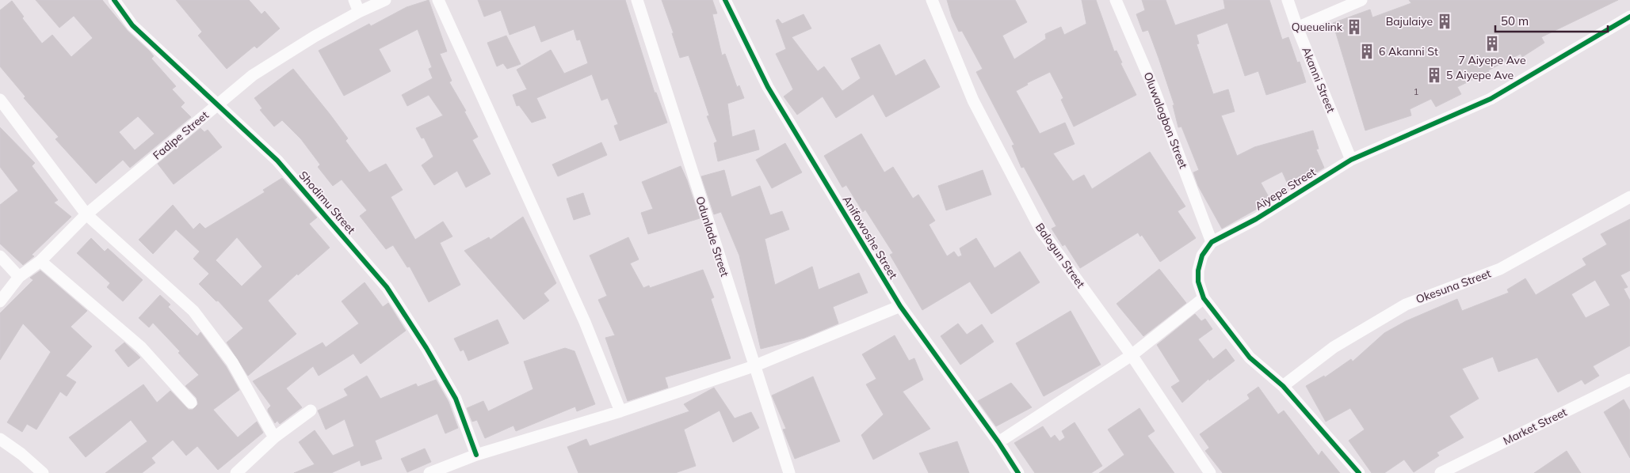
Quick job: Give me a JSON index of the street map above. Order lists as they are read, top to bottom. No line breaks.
{"streets":{"street":["Akanni Street","Oluwalogbon Street","Fadipe Street","Aiyepe Street","Shodimu Street","Odunlade Street","Anifowoshe Street","Balogun Street","Okesuna Street","Market Street"]},"crossings":[["Akanni Street","Aiyepe Street"],["Oluwalogbon Street","Aiyepe Street"],["Fadipe Street","Shodimu Street"]],"places":{"building":["Bajulaiye","Queuelink","7 Aiyepe Ave","6 Akanni St","5 Aiyepe Ave"]},"house_numbers":["1"],"scale_bar":"50 m"}
